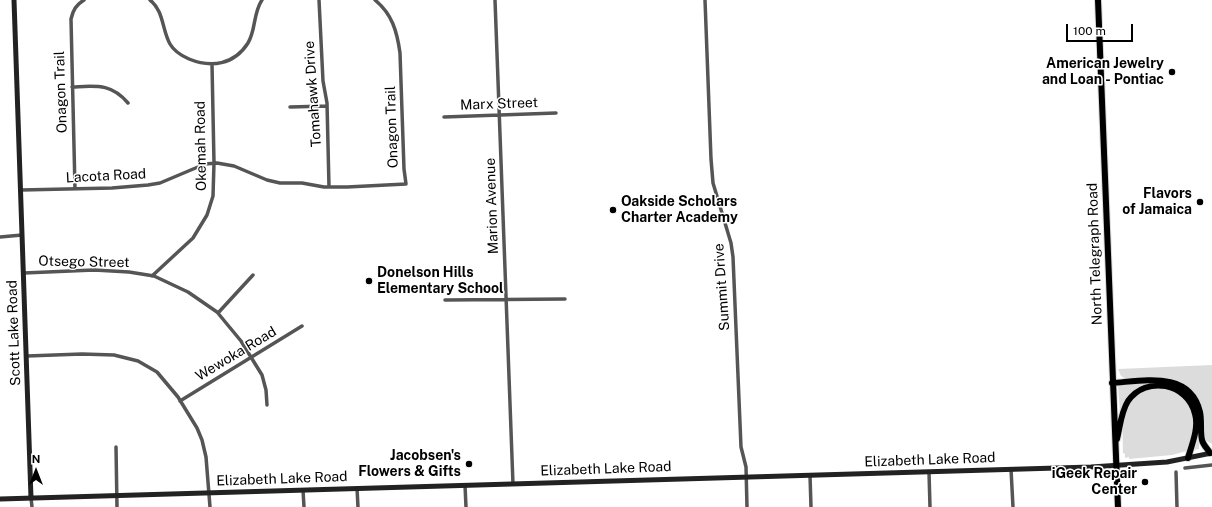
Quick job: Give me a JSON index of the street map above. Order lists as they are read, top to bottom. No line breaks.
{"streets":{"main road":["North Telegraph Road","Scott Lake Road","Elizabeth Lake Road"],"street":["Onagon Trail","Tomahawk Drive","Marx Street","Okemah Road","Lacota Road","Marion Avenue","Otsego Street","Summit Drive","Wewoka Road"]},"crossings":[["Onagon Trail","Tomahawk Drive"],["Onagon Trail","Lacota Road"],["Tomahawk Drive","Lacota Road"],["Marx Street","Marion Avenue"],["Okemah Road","Lacota Road"],["Okemah Road","Otsego Street"],["Lacota Road","Scott Lake Road"],["Marion Avenue","Elizabeth Lake Road"],["North Telegraph Road","Elizabeth Lake Road"],["Otsego Street","Scott Lake Road"],["Otsego Street","Wewoka Road"],["Summit Drive","Elizabeth Lake Road"],["Scott Lake Road","Elizabeth Lake Road"]],"places":["American Jewelry and Loan - Pontiac","Flavors of Jamaica","Oakside Scholars Charter Academy","Donelson Hills Elementary School","Jacobsen's Flowers & Gifts","iGeek Repair Center"],"scale_bar":"100 m","north":"top"}
